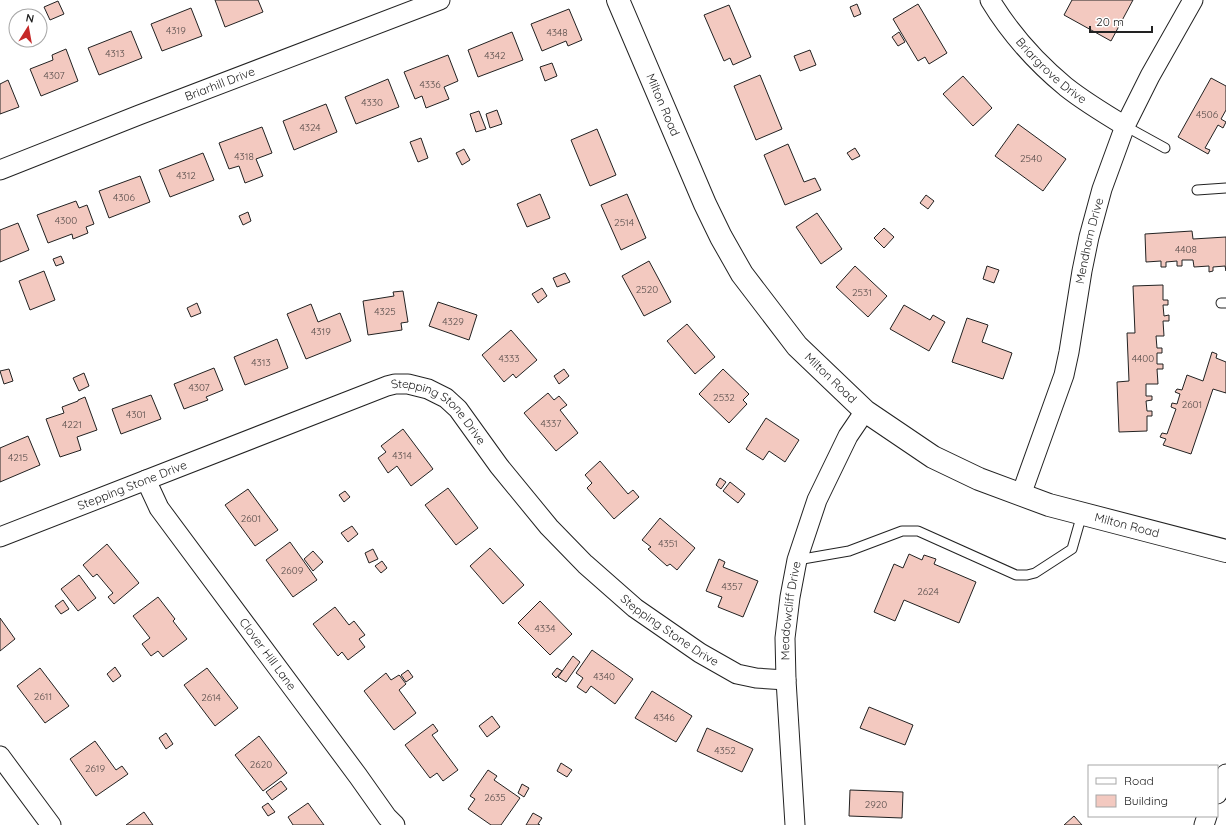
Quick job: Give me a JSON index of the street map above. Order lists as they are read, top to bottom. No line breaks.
{"streets":{"street":["Briargrove Drive","Briarhill Drive","Milton Road","Mendham Drive","Stepping Stone Drive","Meadowcliff Drive","Clover Hill Lane"]},"crossings":[["Briargrove Drive","Mendham Drive"],["Milton Road","Mendham Drive"],["Milton Road","Meadowcliff Drive"],["Stepping Stone Drive","Meadowcliff Drive"],["Stepping Stone Drive","Clover Hill Lane"]],"house_numbers":["4319","4348","4313","4342","4307","4336","4330","4506","4324","4318","2540","4312","4306","4300","2514","4408","2520","2531","4325","4329","4319","4333","4400","4313","4307","2532","2601","4301","4337","4221","4314","4215","2601","4351","2609","4357","2624","4334","4340","2611","2614","4346","4352","2620","2619","2635","2920"],"legend":["Road","Building"],"scale_bar":"20 m","north":"top"}
